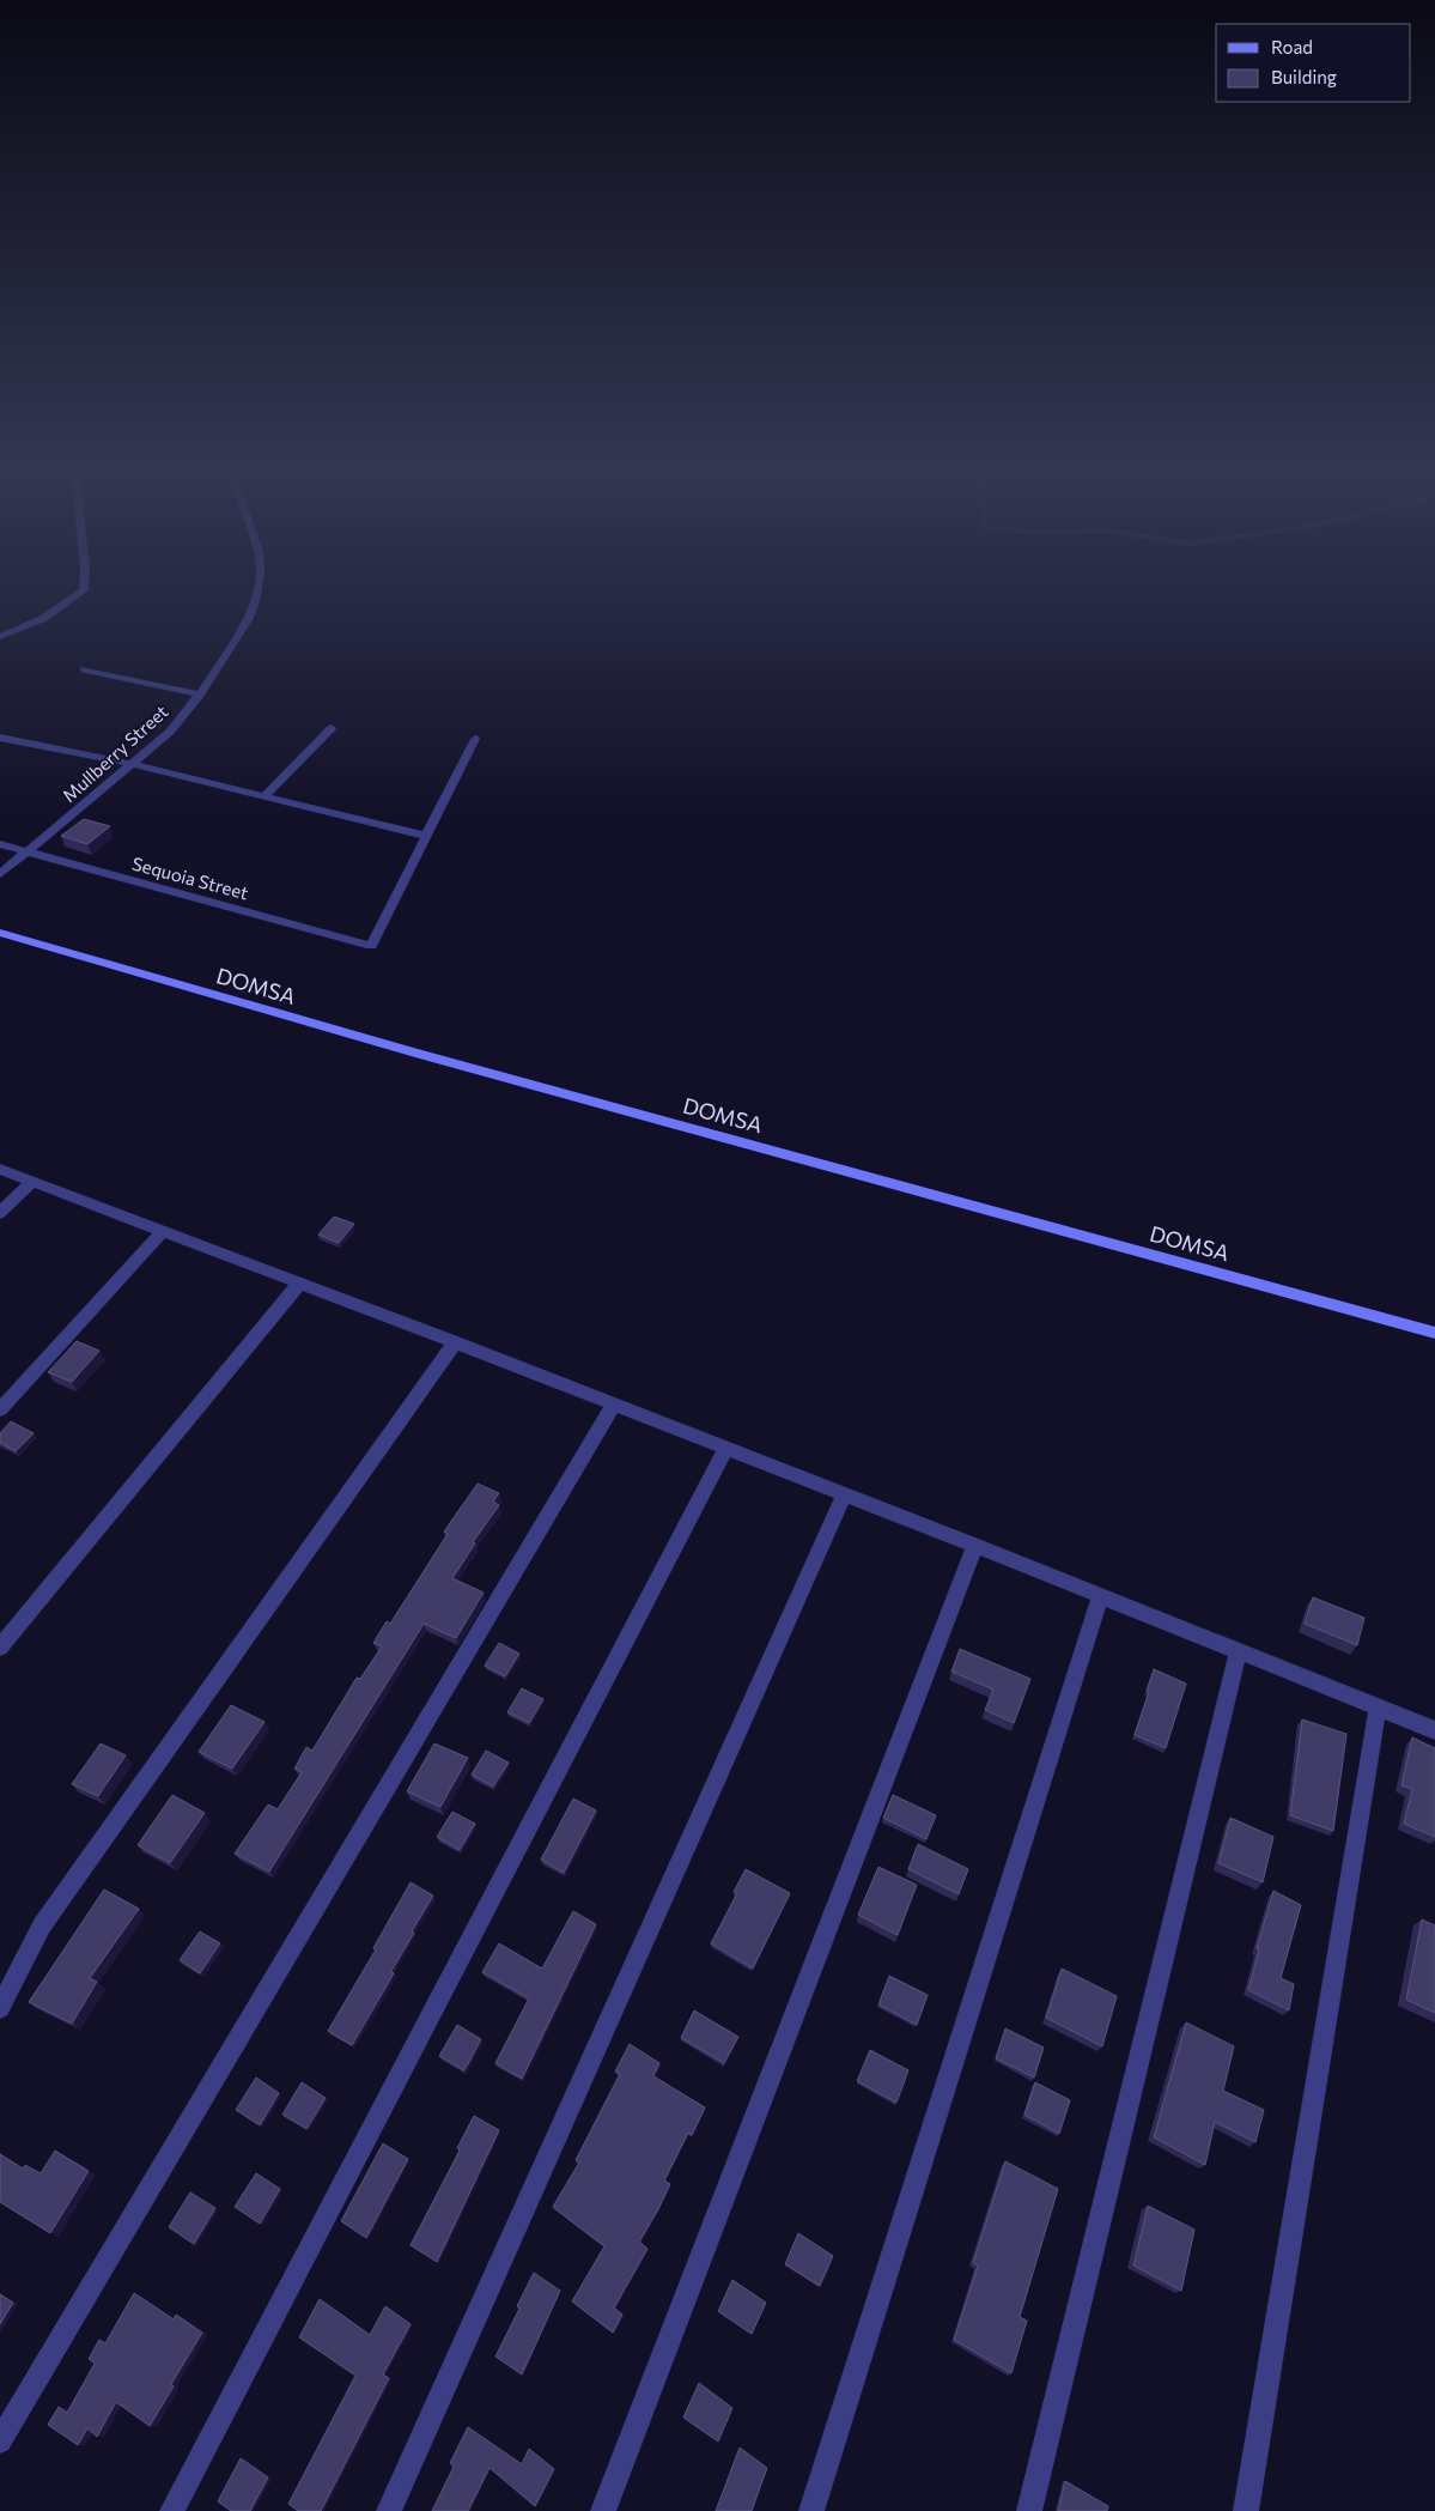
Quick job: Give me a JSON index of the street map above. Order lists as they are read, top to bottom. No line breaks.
{"streets":{"main road":["DOMSA"],"street":["Mullberry Street","Sequoia Street"]},"crossings":[["Mullberry Street","Sequoia Street"]],"legend":["Road","Building"]}
